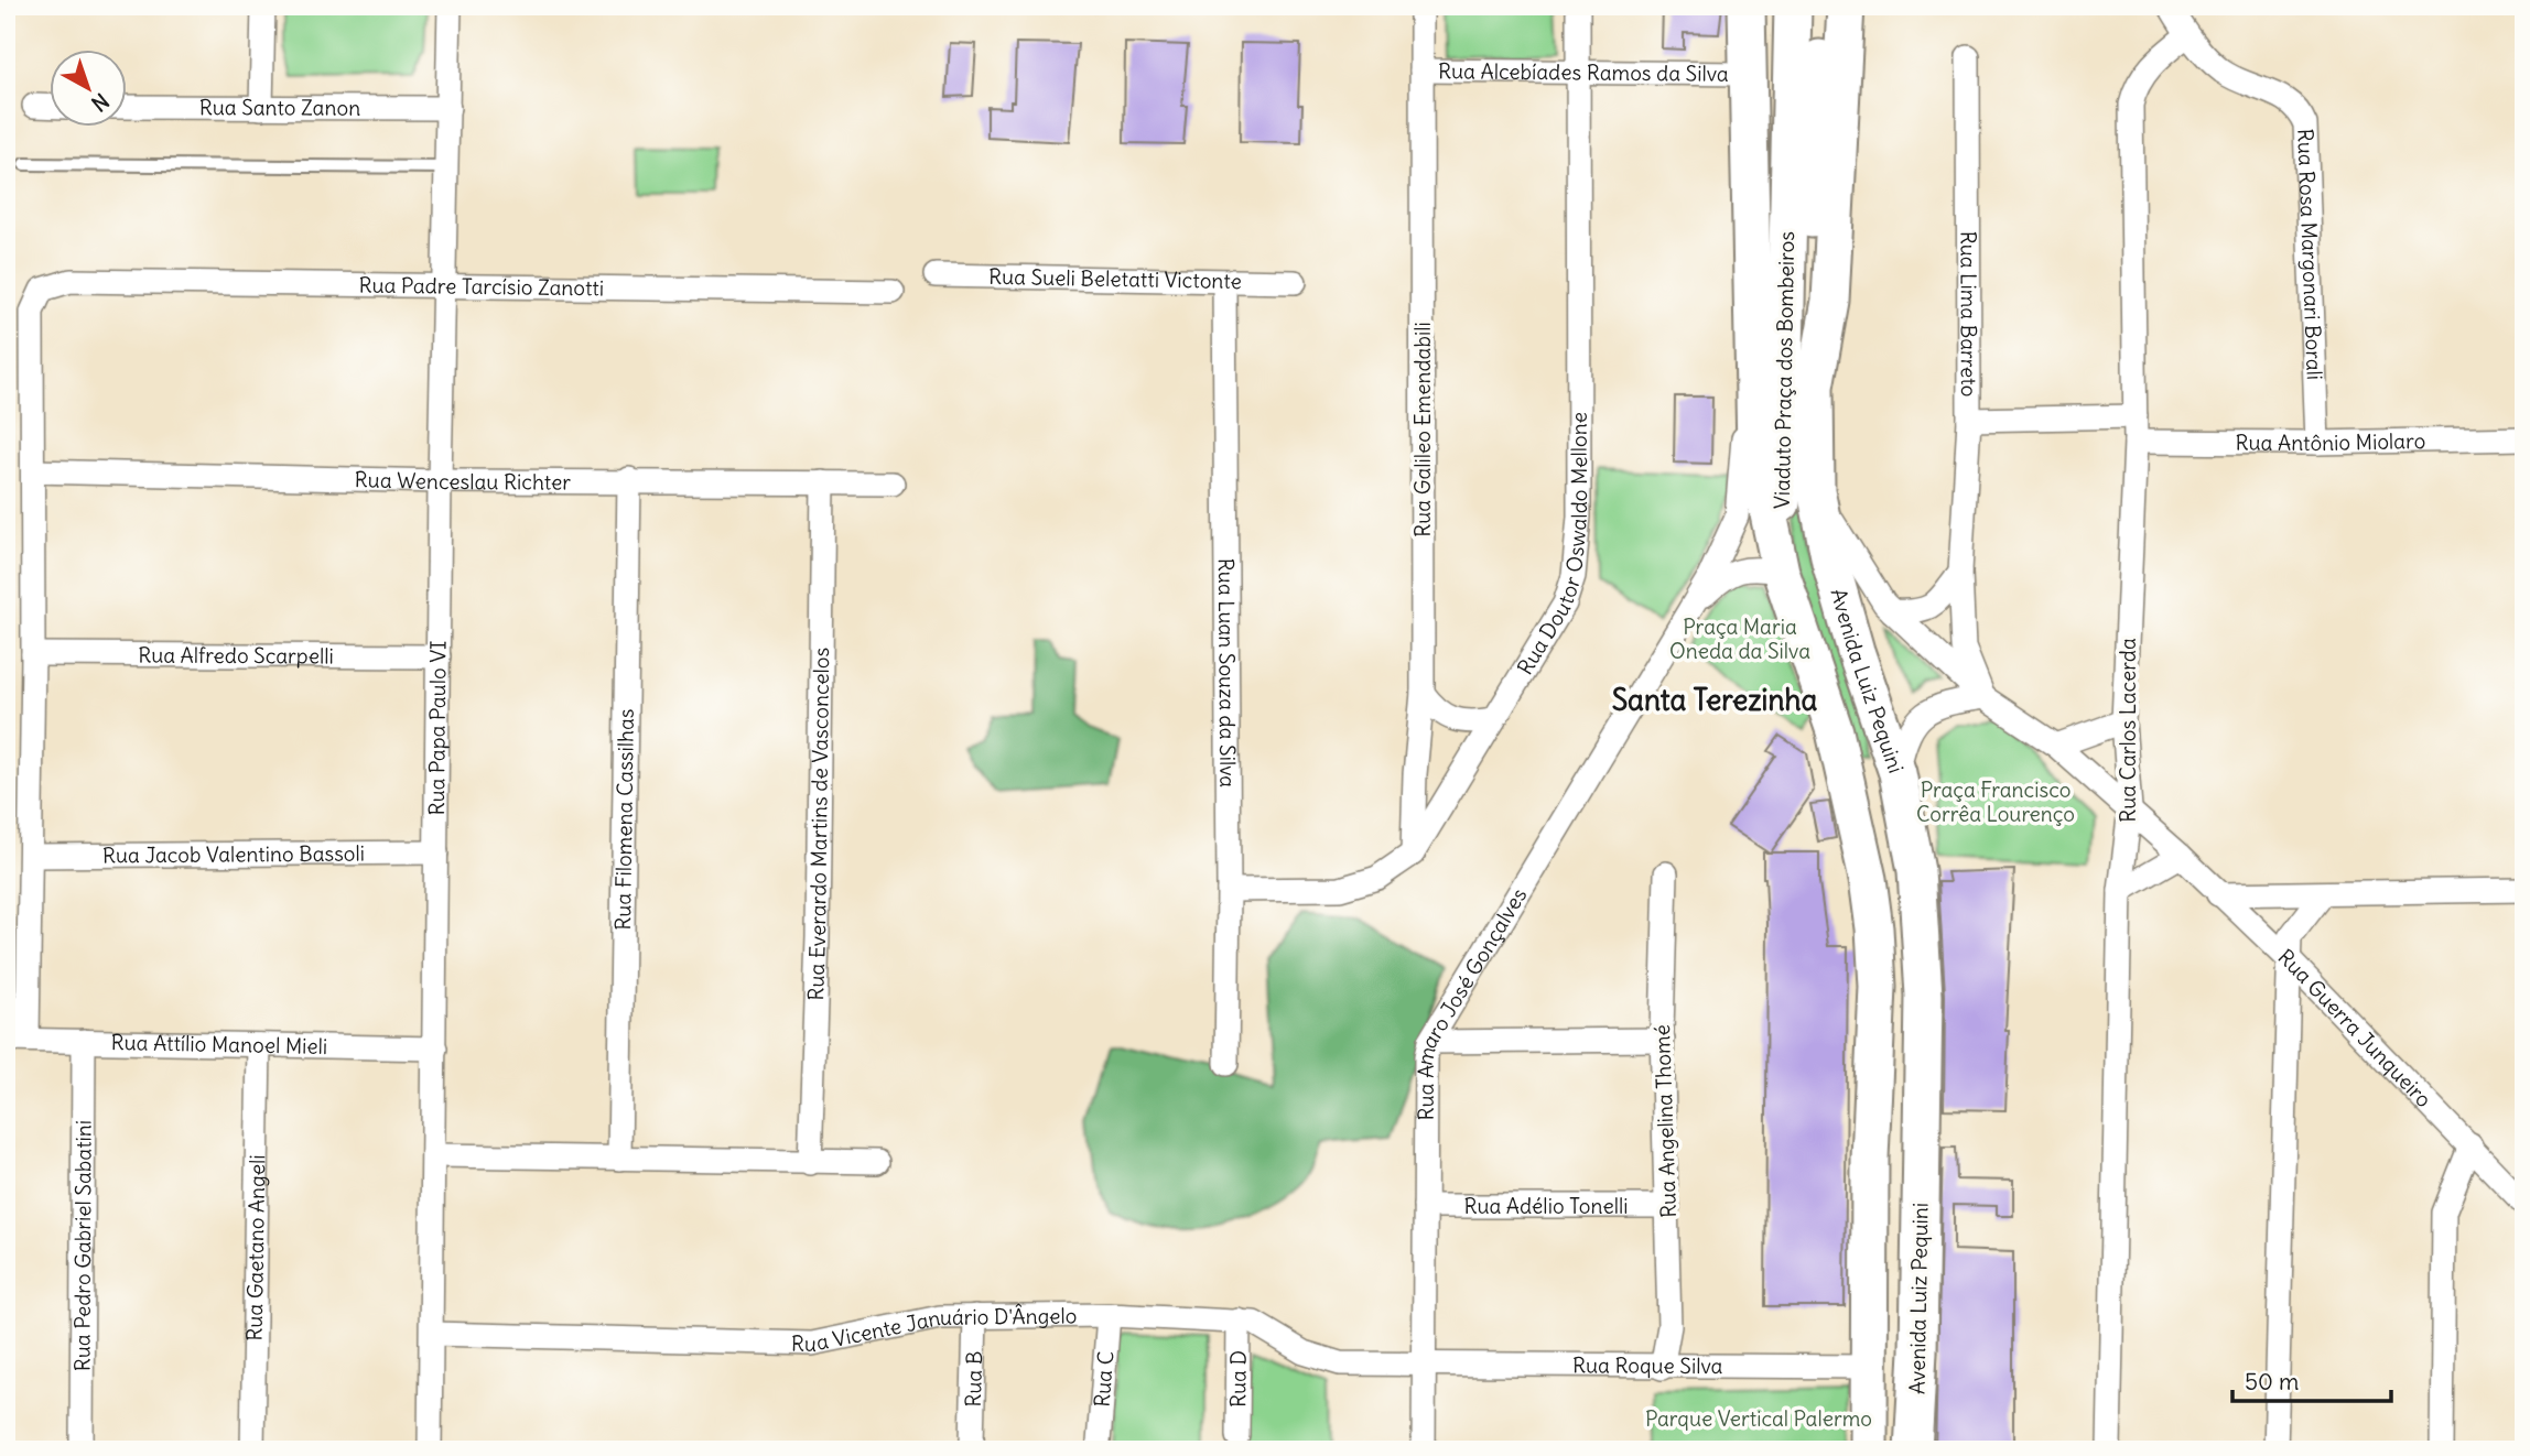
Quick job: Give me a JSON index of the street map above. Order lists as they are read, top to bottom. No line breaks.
{"streets":{"main road":["Viaduto Praça dos Bombeiros","Avenida Luiz Pequini"],"street":["Rua Alcebíades Ramos da Silva","Rua Santo Zanon","Rua Rosa Margonari Borali","Rua Sueli Beletatti Victonte","Rua Padre Tarcísio Zanotti","Rua Lima Barreto","Rua Galileo Emendabili","Rua Antônio Miolaro","Rua Wenceslau Richter","Rua Doutor Oswaldo Mellone","Rua Alfredo Scarpelli","Rua Luan Souza da Silva","Rua Papa Paulo VI","Rua Carlos Lacerda","Rua Filomena Cassilhas","Rua Everardo Martins de Vasconcelos","Rua Jacob Valentino Bassoli","Rua Amaro José Gonçalves","Rua Guerra Junqueiro","Rua Attílio Manoel Mieli","Rua Angelina Thomé","Rua Adélio Tonelli","Rua Pedro Gabriel Sabatini","Rua Gaetano Angeli","Rua Vicente Januário D'Ângelo","Rua Roque Silva","Rua B","Rua C","Rua D"]},"crossings":[["Rua Alcebíades Ramos da Silva","Rua Galileo Emendabili"],["Rua Alcebíades Ramos da Silva","Rua Doutor Oswaldo Mellone"],["Rua Santo Zanon","Rua Papa Paulo VI"],["Rua Rosa Margonari Borali","Rua Antônio Miolaro"],["Rua Rosa Margonari Borali","Rua Carlos Lacerda"],["Rua Sueli Beletatti Victonte","Rua Luan Souza da Silva"],["Rua Padre Tarcísio Zanotti","Rua Wenceslau Richter"],["Rua Padre Tarcísio Zanotti","Rua Papa Paulo VI"],["Rua Lima Barreto","Rua Guerra Junqueiro"],["Viaduto Praça dos Bombeiros","Avenida Luiz Pequini"],["Viaduto Praça dos Bombeiros","Rua Amaro José Gonçalves"],["Rua Galileo Emendabili","Rua Doutor Oswaldo Mellone"],["Rua Antônio Miolaro","Rua Carlos Lacerda"],["Rua Wenceslau Richter","Rua Papa Paulo VI"],["Rua Wenceslau Richter","Rua Filomena Cassilhas"],["Rua Wenceslau Richter","Rua Everardo Martins de Vasconcelos"],["Rua Doutor Oswaldo Mellone","Rua Luan Souza da Silva"],["Rua Alfredo Scarpelli","Rua Papa Paulo VI"],["Avenida Luiz Pequini","Rua Guerra Junqueiro"],["Rua Papa Paulo VI","Rua Jacob Valentino Bassoli"],["Rua Papa Paulo VI","Rua Attílio Manoel Mieli"],["Rua Papa Paulo VI","Rua Vicente Januário D'Ângelo"],["Rua Carlos Lacerda","Rua Guerra Junqueiro"],["Rua Amaro José Gonçalves","Rua Adélio Tonelli"],["Rua Amaro José Gonçalves","Rua Vicente Januário D'Ângelo"],["Rua Amaro José Gonçalves","Rua Roque Silva"],["Rua Attílio Manoel Mieli","Rua Pedro Gabriel Sabatini"],["Rua Attílio Manoel Mieli","Rua Gaetano Angeli"],["Rua Angelina Thomé","Rua Adélio Tonelli"],["Rua Angelina Thomé","Rua Roque Silva"],["Rua Vicente Januário D'Ângelo","Rua Roque Silva"],["Rua Vicente Januário D'Ângelo","Rua B"],["Rua Vicente Januário D'Ângelo","Rua C"],["Rua Vicente Januário D'Ângelo","Rua D"]],"districts":["Santa Terezinha"],"parks":["Praça Maria Oneda da Silva","Praça Francisco Corrêa Lourenço","Parque Vertical Palermo"],"scale_bar":"50 m","north":"bottom right"}
